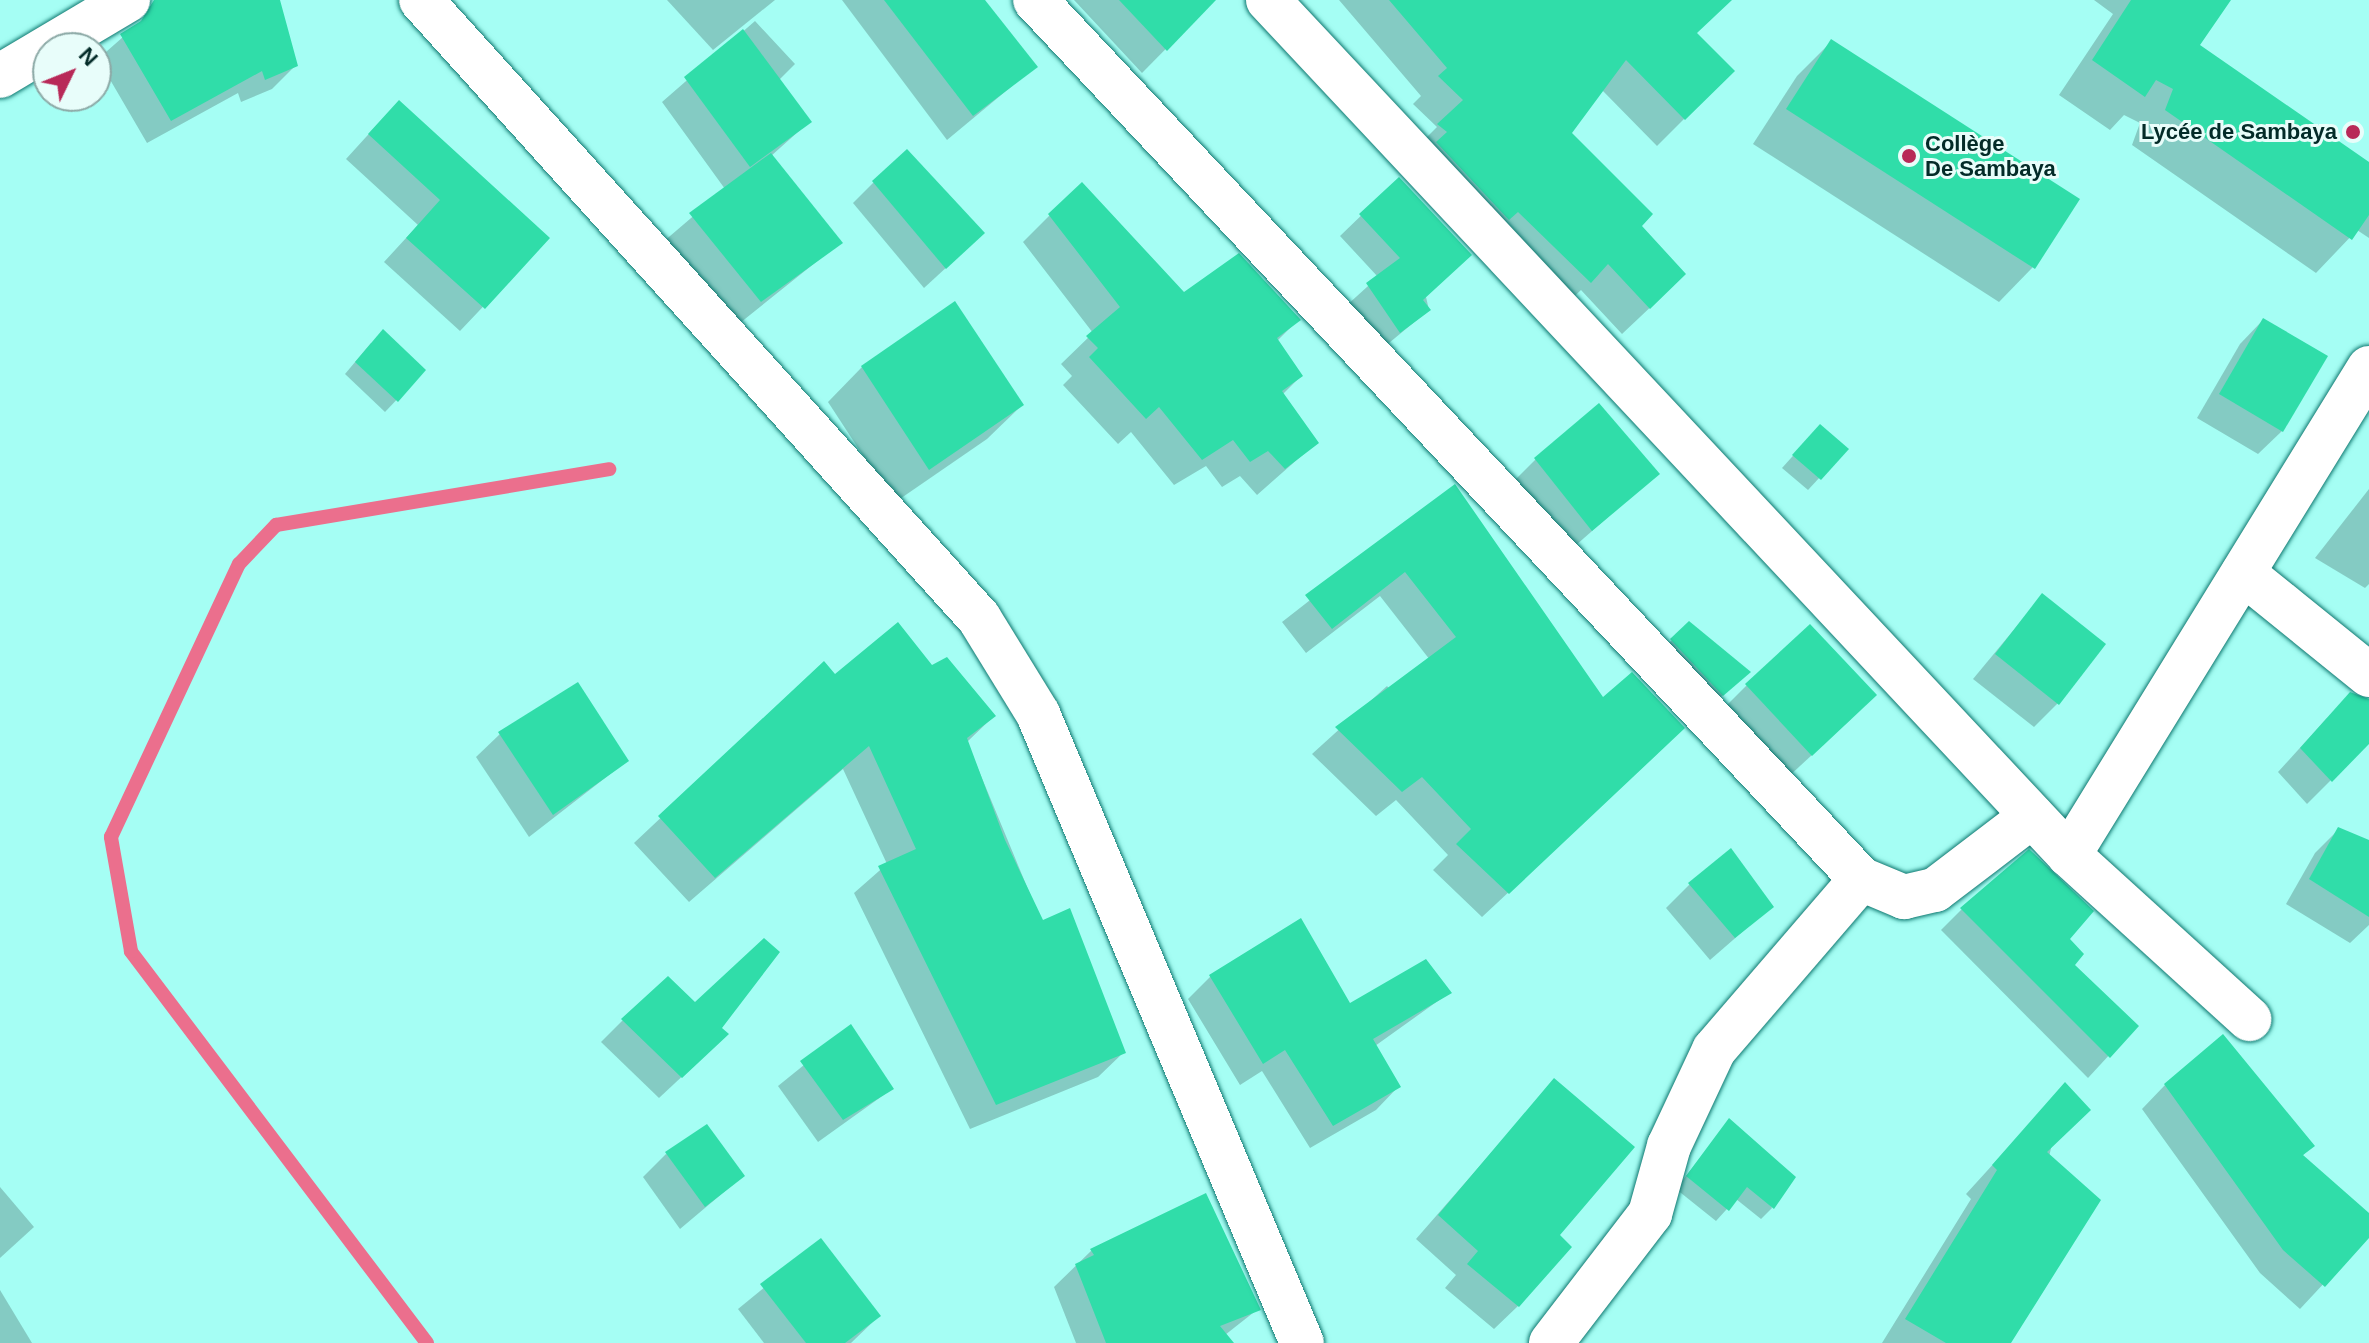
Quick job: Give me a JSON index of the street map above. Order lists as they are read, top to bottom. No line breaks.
{"places":["Lycée de Sambaya","Collège De Sambaya"],"north":"top right"}
